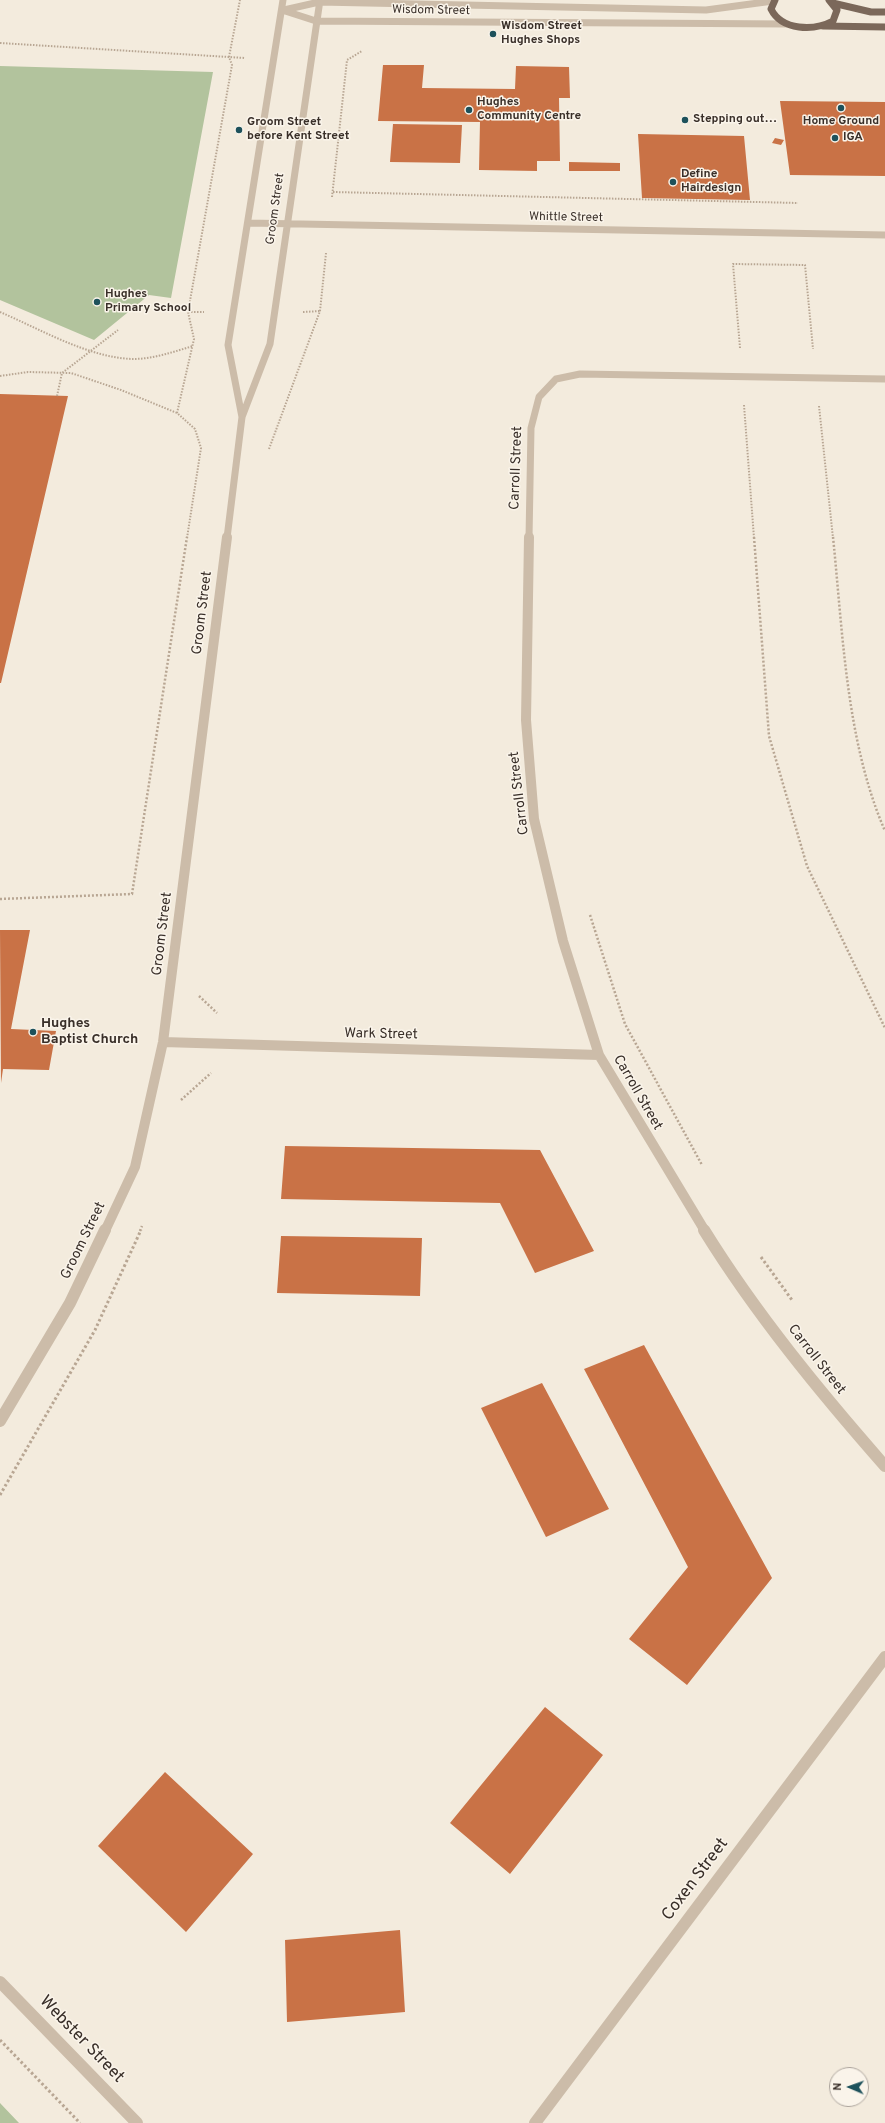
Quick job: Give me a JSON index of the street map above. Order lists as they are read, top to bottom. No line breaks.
{"streets":{"street":["Wisdom Street","Groom Street","Whittle Street","Carroll Street","Wark Street","Coxen Street","Webster Street"]},"crossings":[["Wisdom Street","Groom Street"],["Groom Street","Whittle Street"],["Groom Street","Wark Street"],["Carroll Street","Wark Street"]],"places":["Wisdom Street Hughes Shops","Home Ground","Hughes Community Centre","Stepping out…","Groom Street before Kent Street","IGA","Define Hairdesign","Hughes Primary School","Hughes Baptist Church"],"north":"left"}
